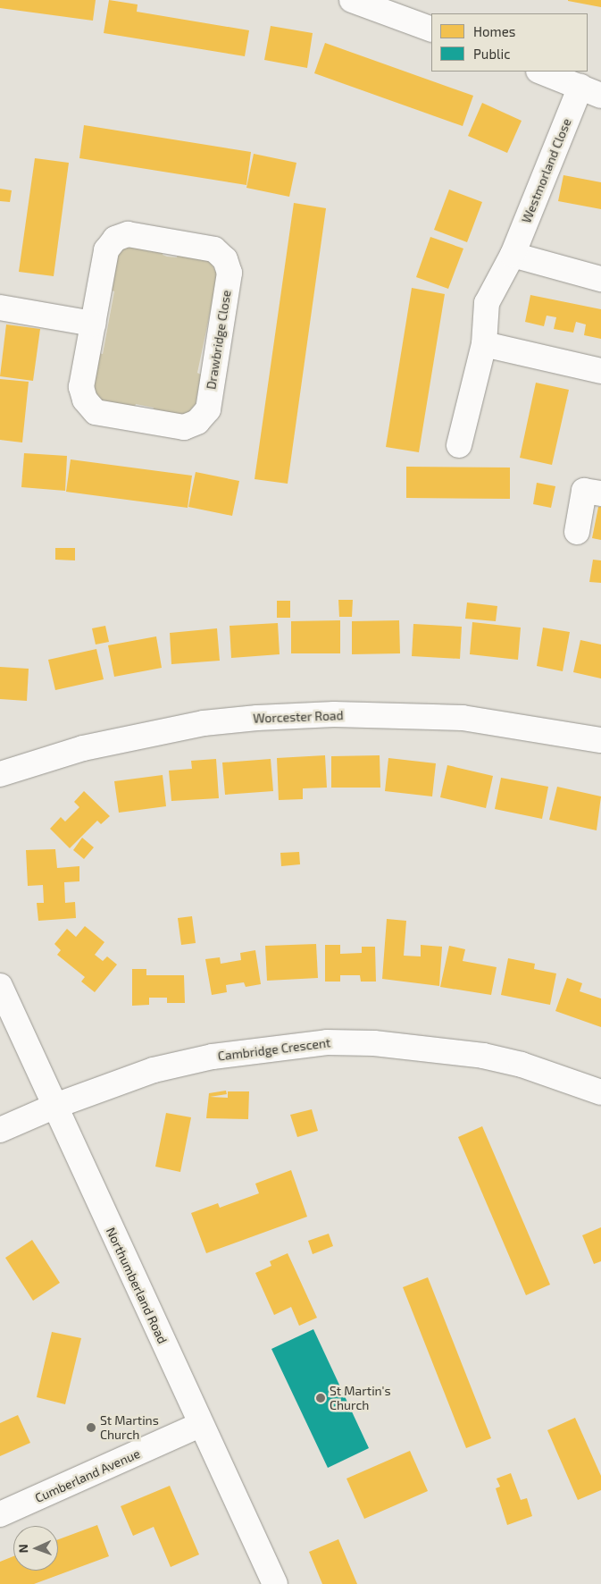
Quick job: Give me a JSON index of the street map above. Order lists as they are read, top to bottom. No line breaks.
{"streets":{"street":["Westmorland Close","Drawbridge Close","Worcester Road","Cambridge Crescent","Northumberland Road","Cumberland Avenue"]},"crossings":[["Cambridge Crescent","Northumberland Road"],["Northumberland Road","Cumberland Avenue"]],"places":["St Martin's Church","St Martins Church"],"legend":["Homes","Public"],"north":"left"}
